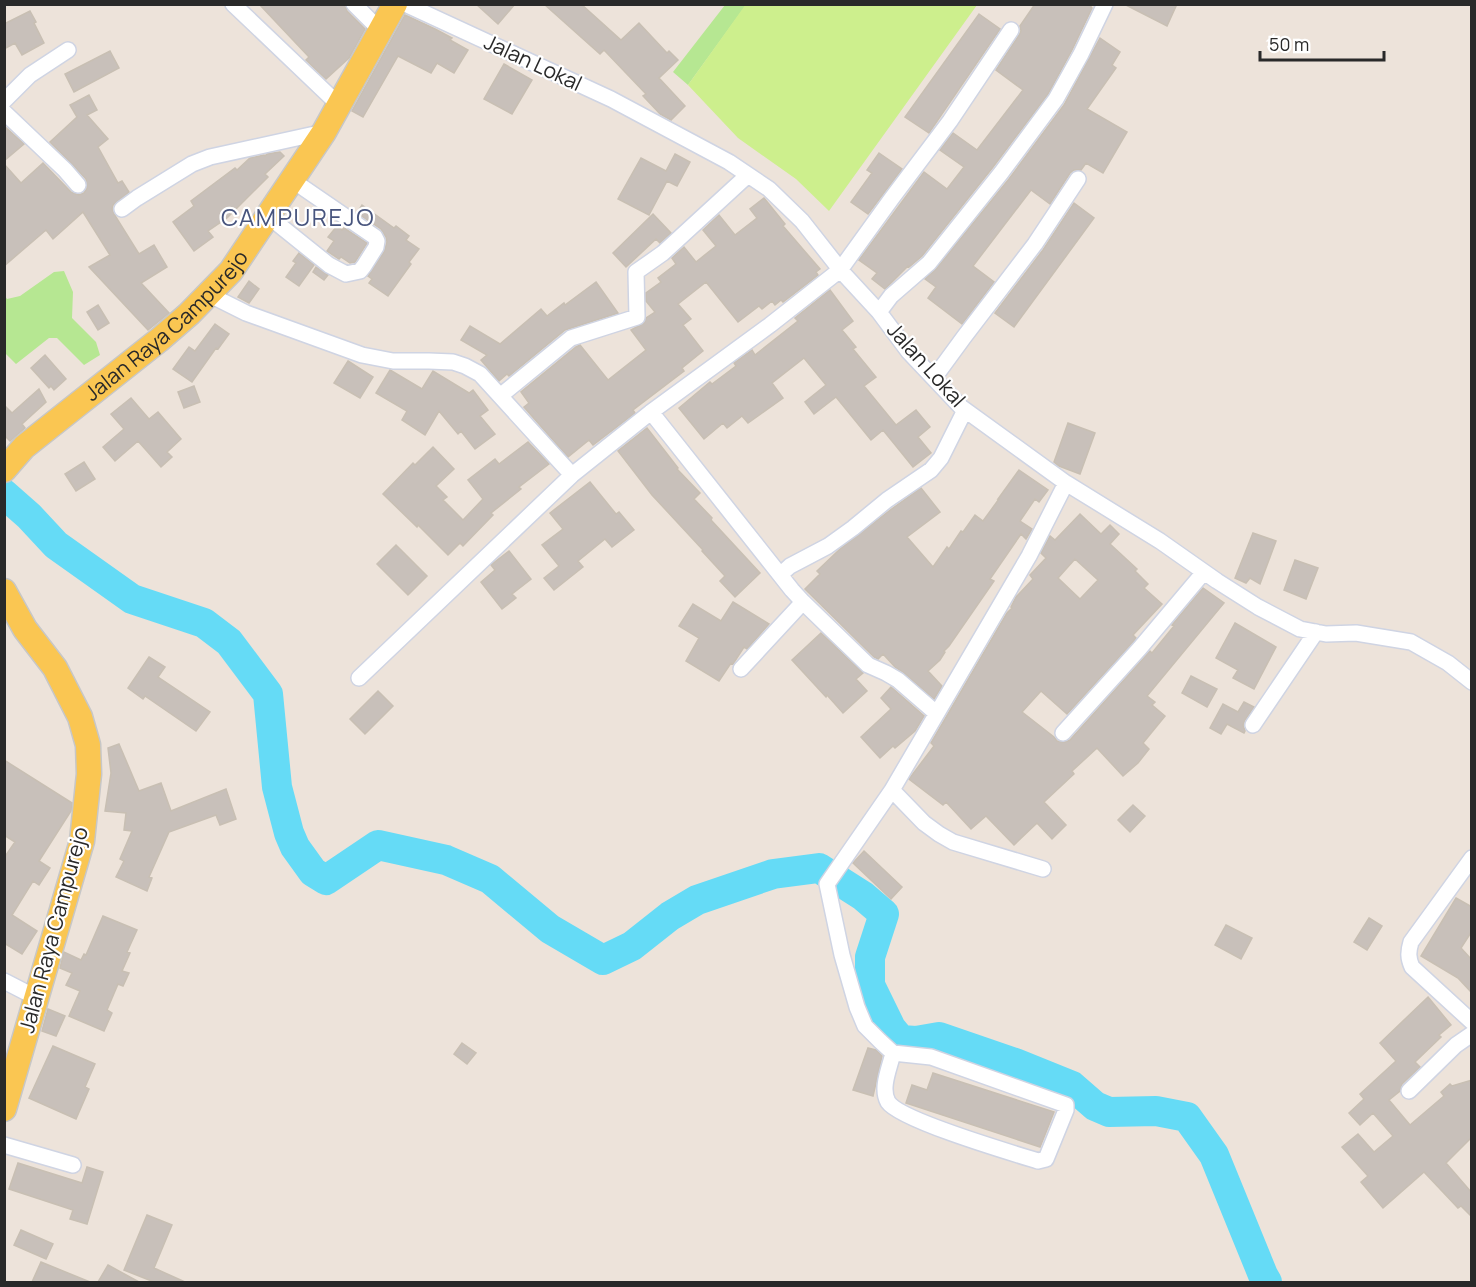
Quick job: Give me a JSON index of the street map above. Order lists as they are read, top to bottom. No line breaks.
{"streets":{"main road":["Jalan Raya Campurejo"],"street":["Jalan Lokal"]},"districts":["CAMPUREJO"],"scale_bar":"50 m"}
